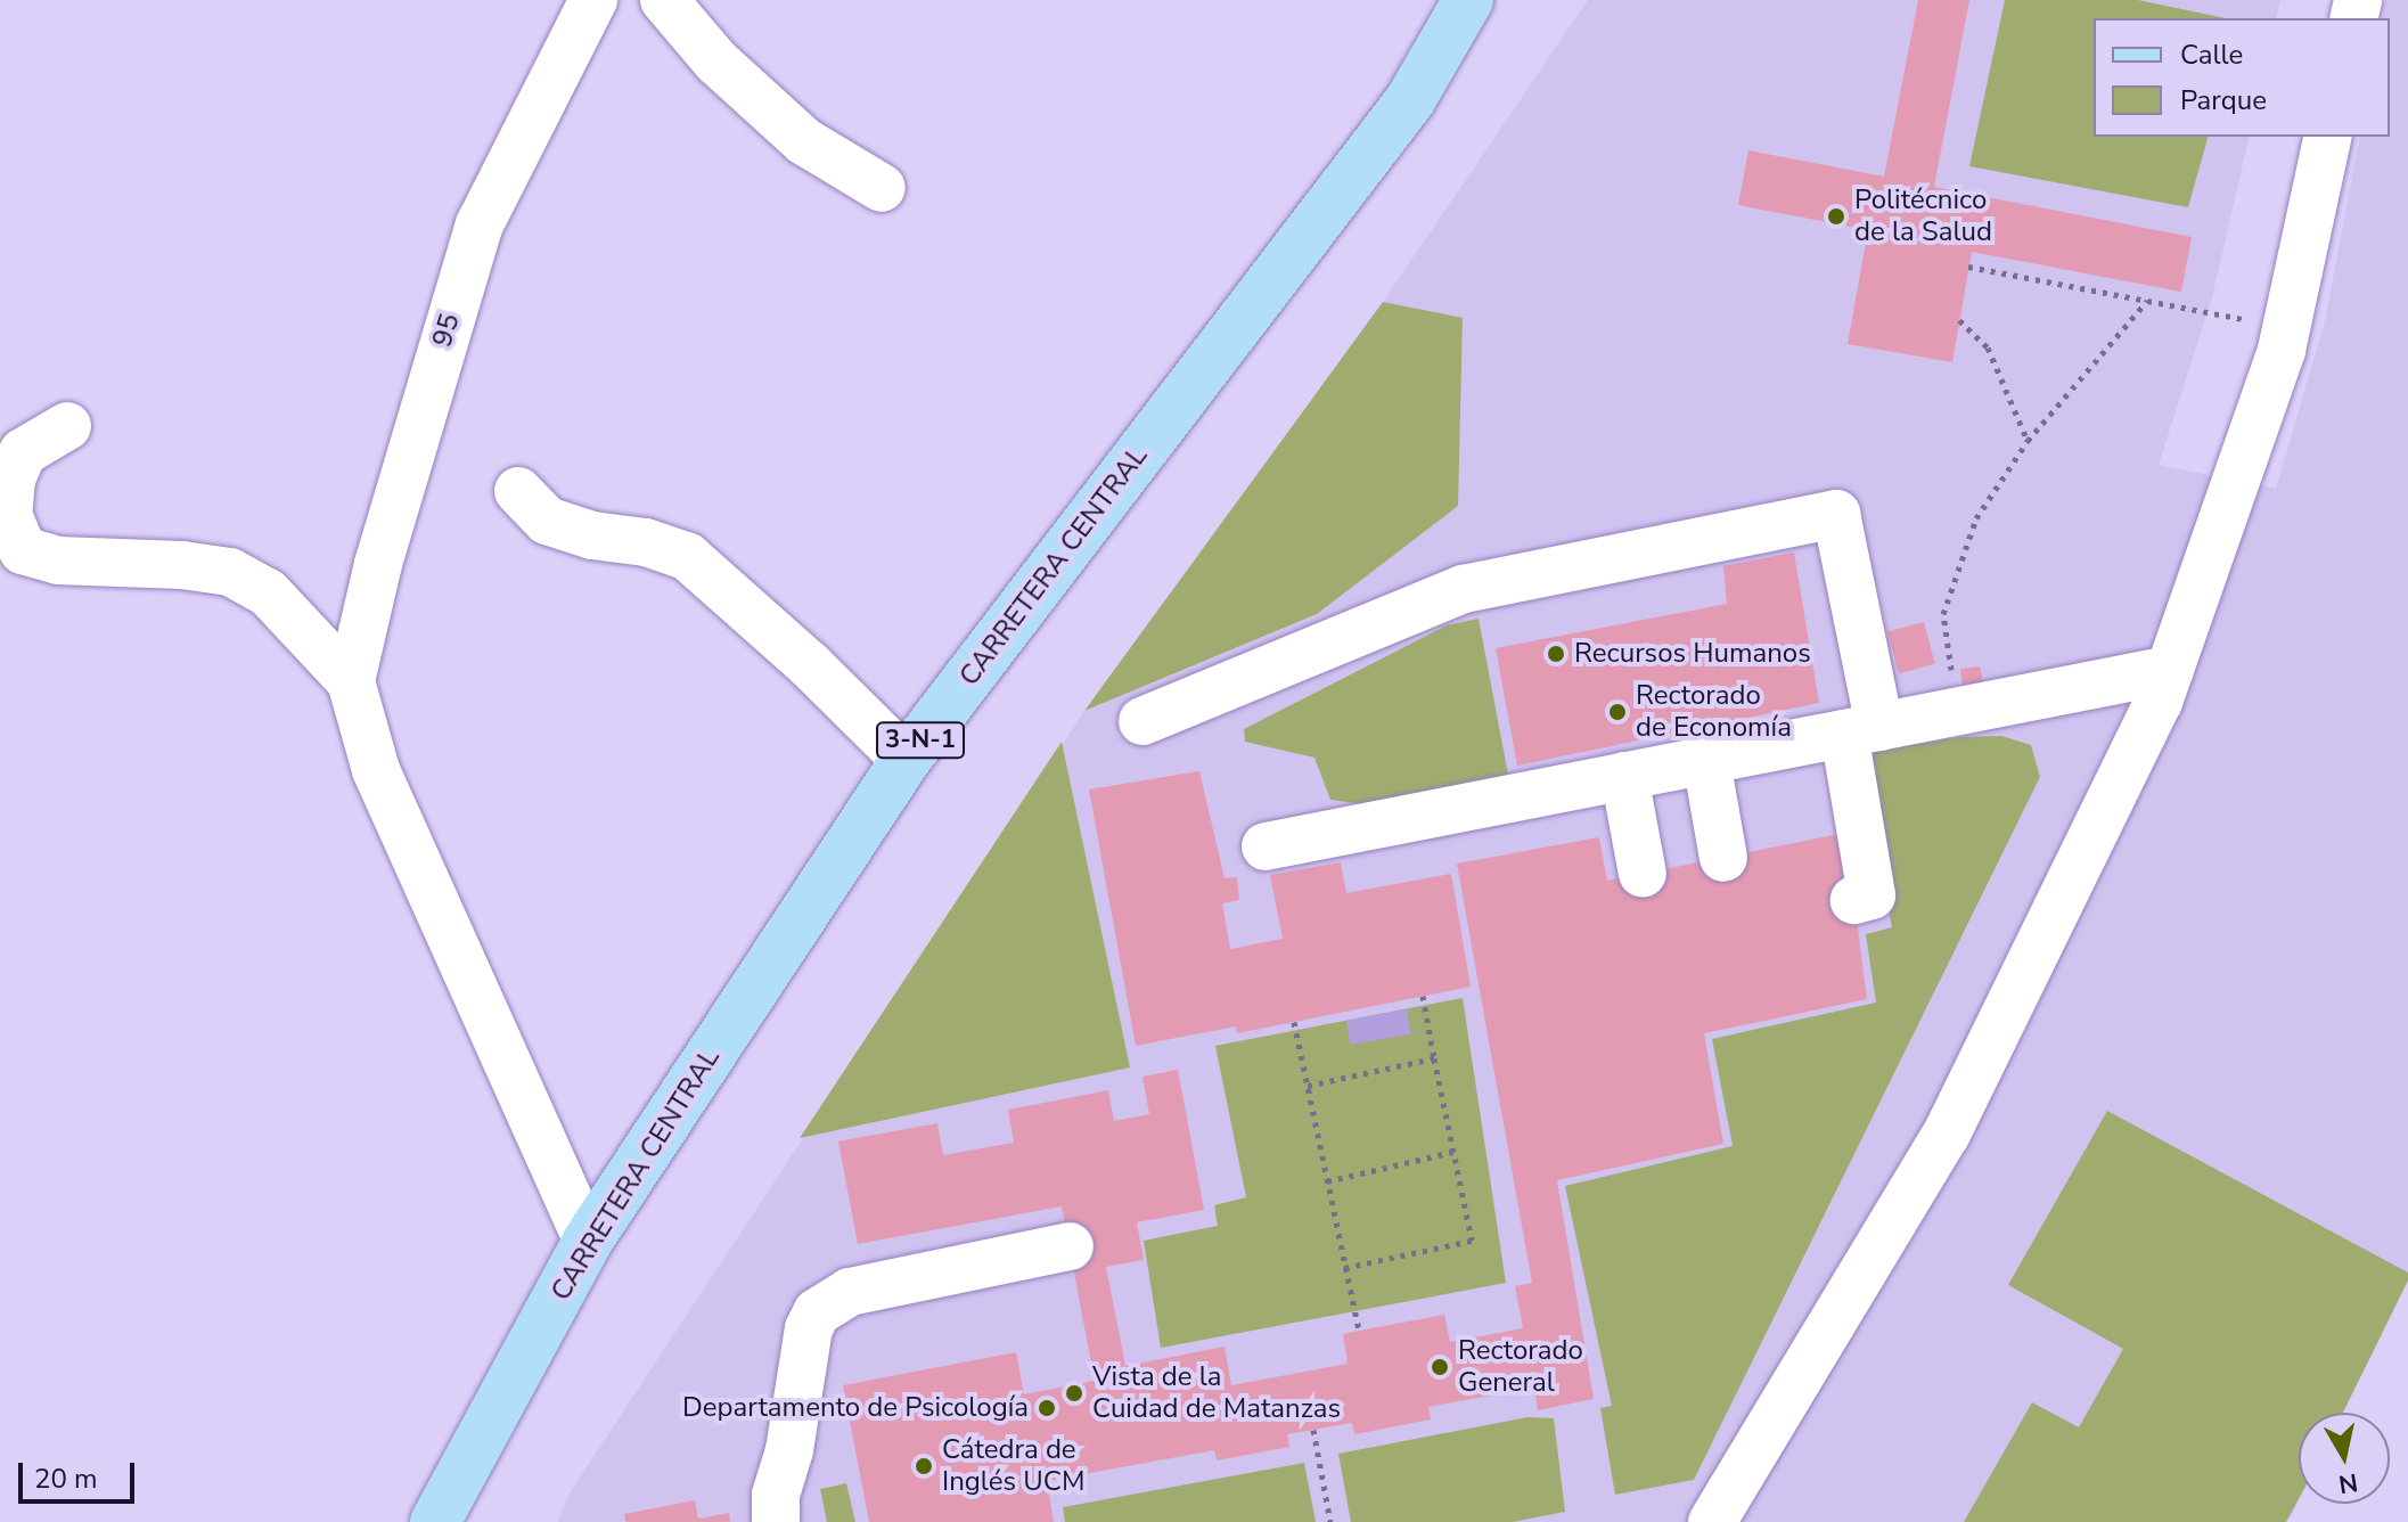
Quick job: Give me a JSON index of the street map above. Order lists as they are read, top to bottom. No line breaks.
{"streets":{"main road":["CARRETERA CENTRAL","3-N-1"],"street":["95"]},"places":["Politécnico de la Salud","Recursos Humanos","Rectorado de Economía","Rectorado General","Vista de la Cuidad de Matanzas","Departamento de Psicología","Cátedra de Inglés UCM"],"legend":["Calle","Parque"],"scale_bar":"20 m","north":"bottom"}
